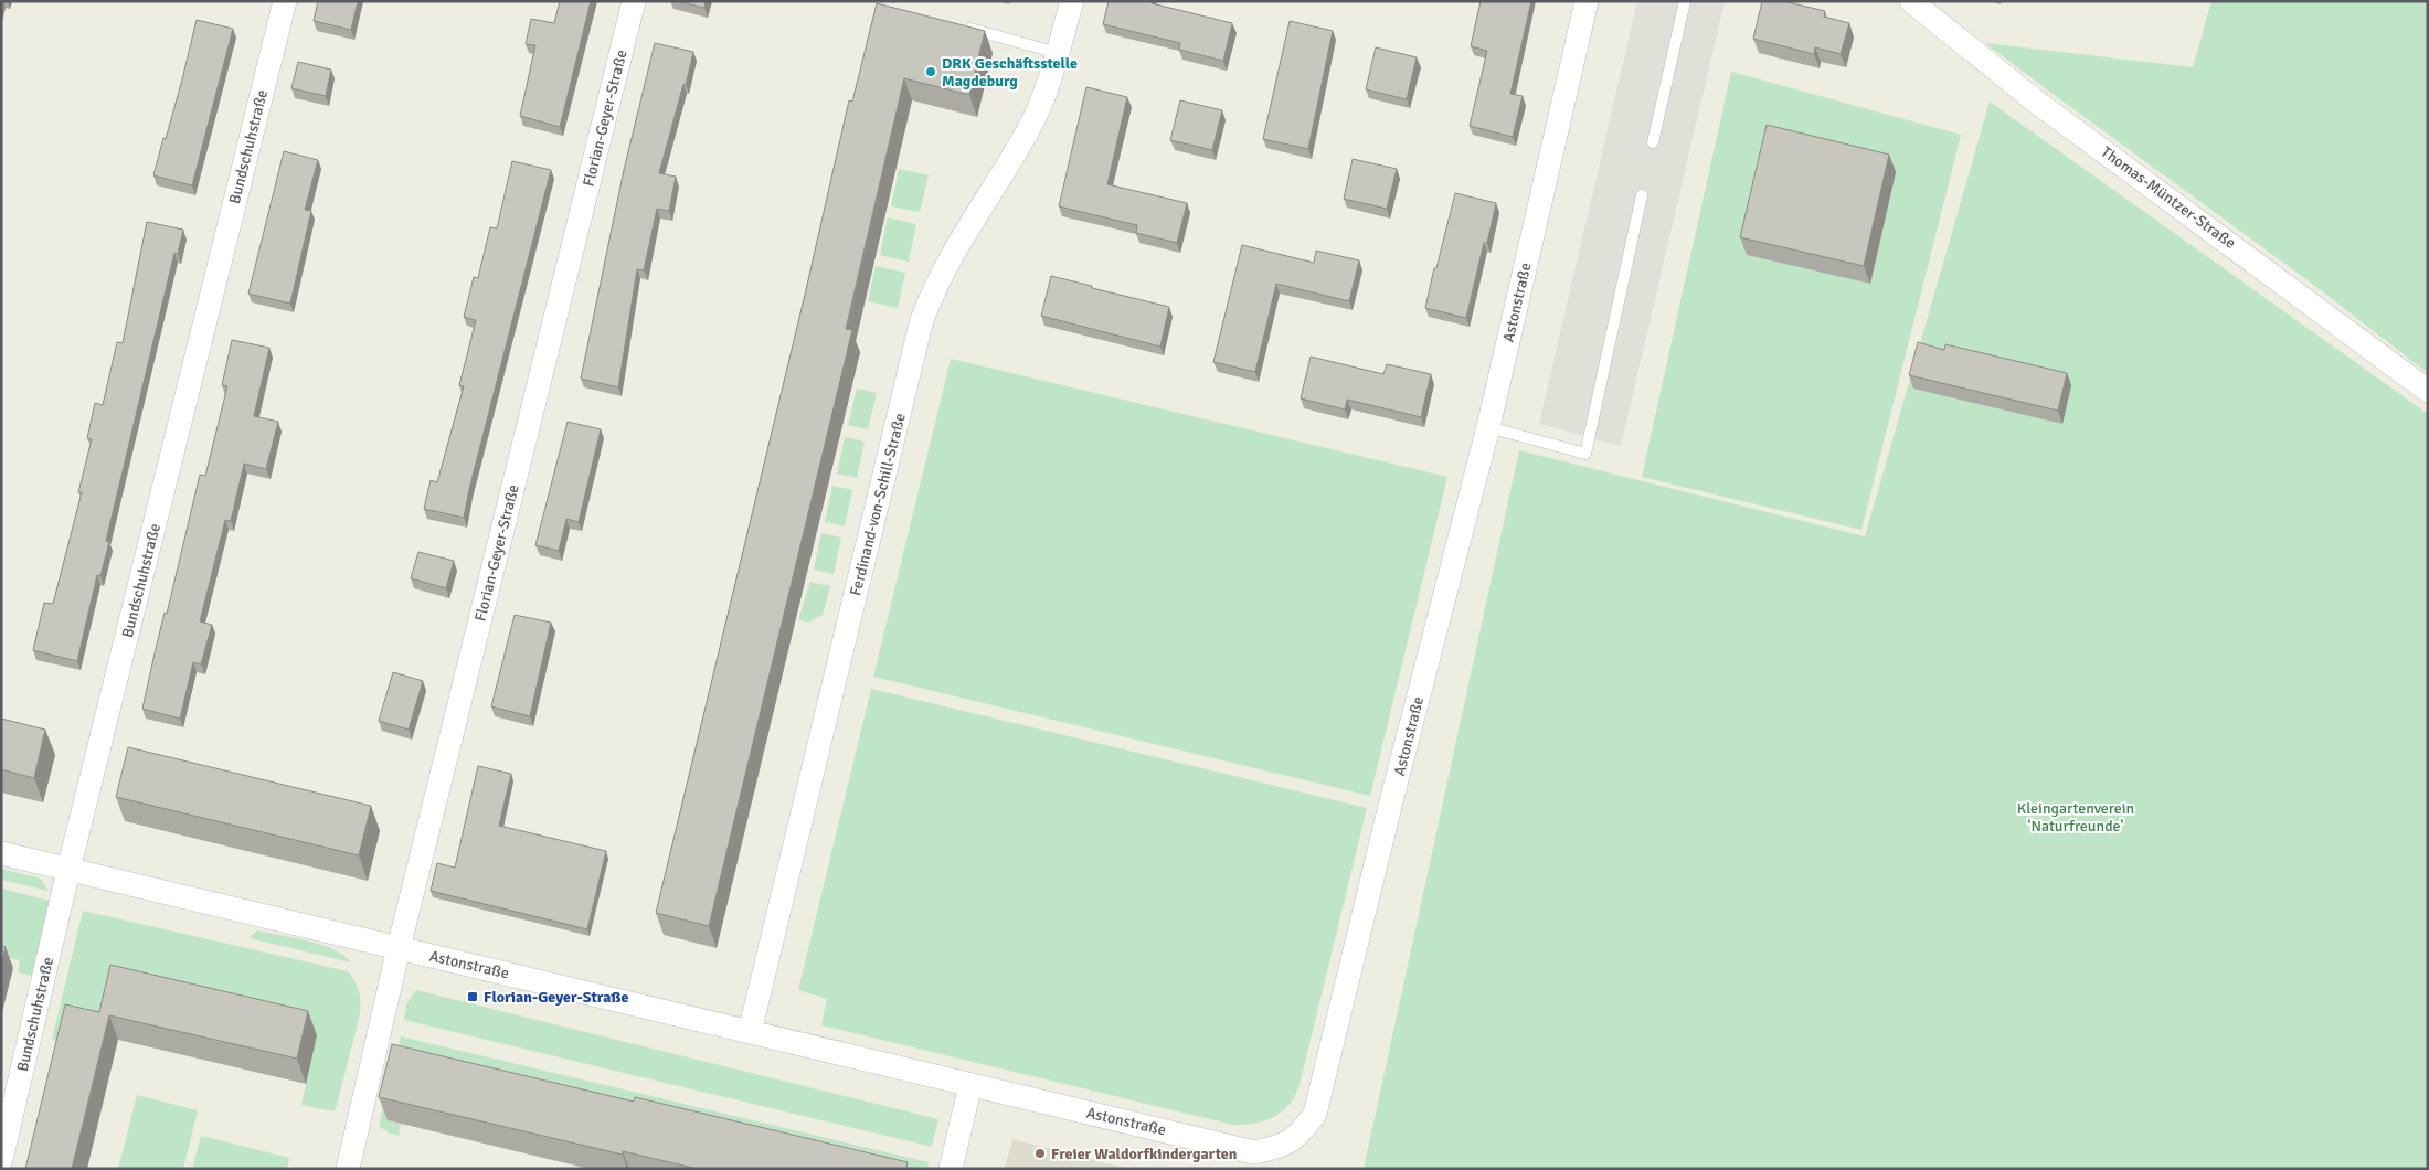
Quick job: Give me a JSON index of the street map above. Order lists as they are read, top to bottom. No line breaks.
{"streets":{"street":["Florian-Geyer-Straße","Bundschuhstraße","Thomas-Müntzer-Straße","Astonstraße","Ferdinand-von-Schill-Straße"]},"crossings":[["Florian-Geyer-Straße","Astonstraße"],["Bundschuhstraße","Astonstraße"],["Astonstraße","Ferdinand-von-Schill-Straße"]],"parks":["Kleingartenverein 'Naturfreunde'"],"places":{"other":["DRK Geschäftsstelle Magdeburg","Freier Waldorfkindergarten"],"transit":["Florian-Geyer-Straße"]}}
